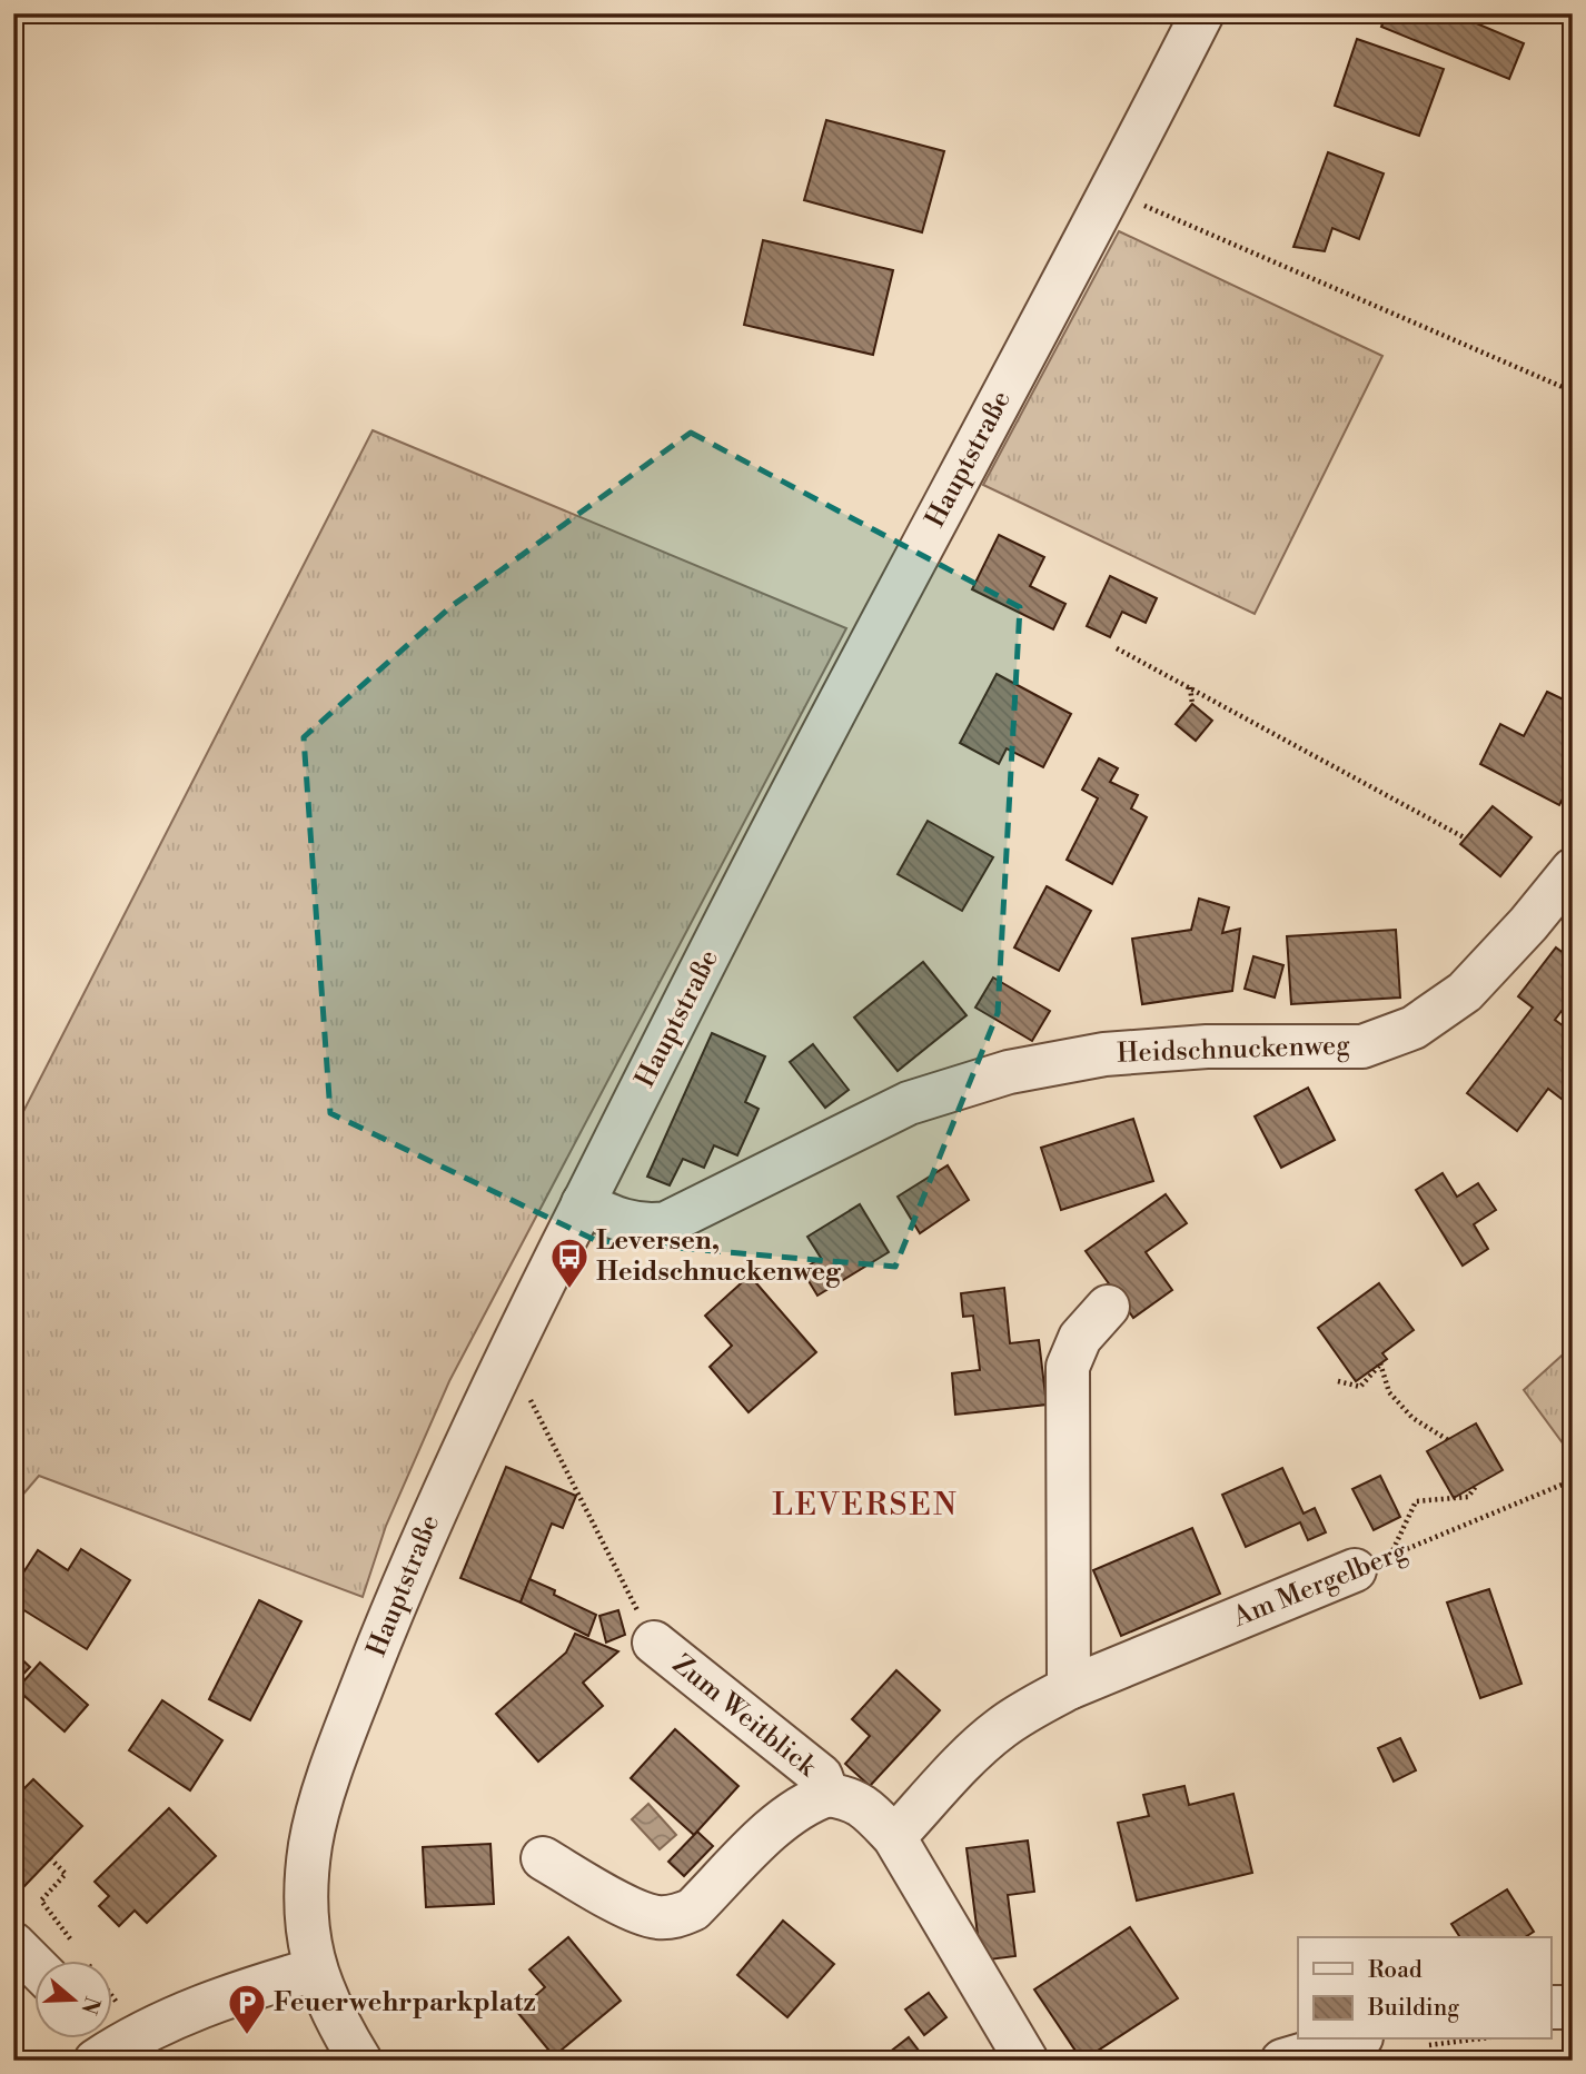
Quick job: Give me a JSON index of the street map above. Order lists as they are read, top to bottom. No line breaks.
{"streets":{"street":["Hauptstraße","Heidschnuckenweg","Am Mergelberg","Zum Weitblick"]},"crossings":[["Hauptstraße","Heidschnuckenweg"],["Am Mergelberg","Zum Weitblick"]],"districts":["LEVERSEN"],"places":{"bus stop":["Leversen, Heidschnuckenweg"],"parking":["Feuerwehrparkplatz"]},"legend":["Road","Building"],"north":"right"}
